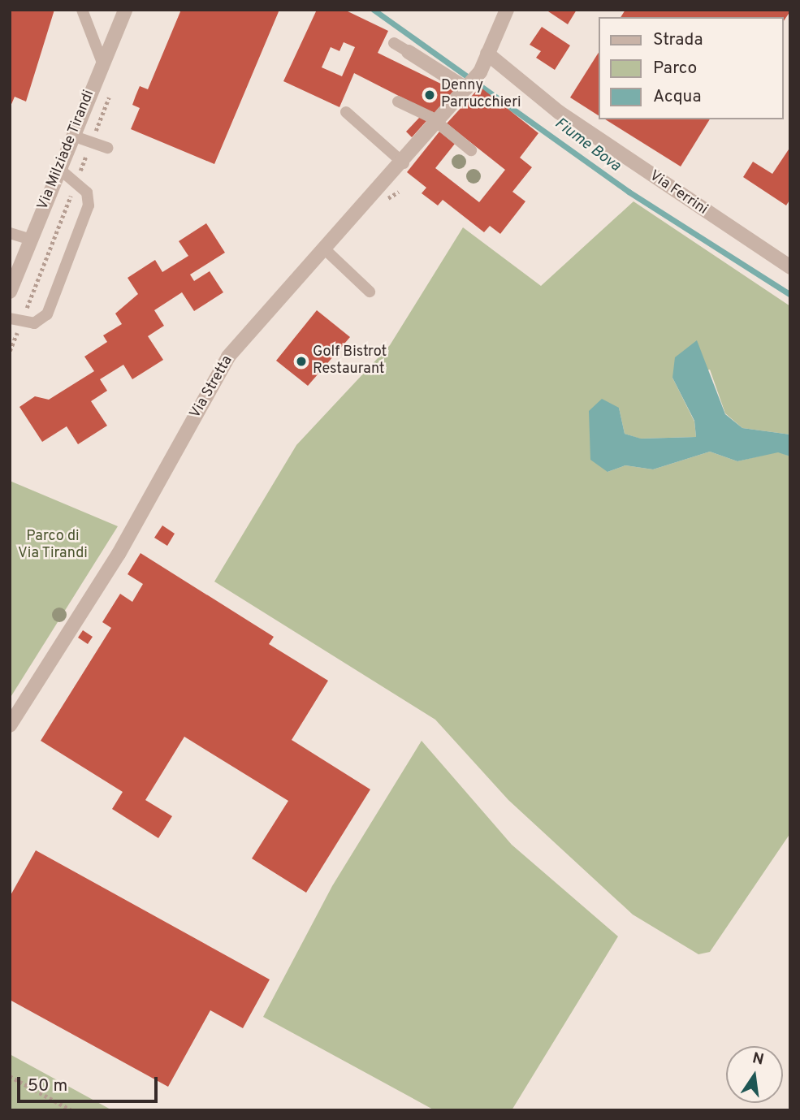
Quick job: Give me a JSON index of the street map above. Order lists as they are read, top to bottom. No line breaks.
{"streets":{"street":["Via Milziade Tirandi","Via Ferrini","Via Stretta"]},"crossings":[["Via Ferrini","Via Stretta"]],"water":["Fiume Bova"],"parks":["Parco di Via Tirandi"],"places":["Denny Parrucchieri","Golf Bistrot Restaurant"],"legend":["Strada","Parco","Acqua"],"scale_bar":"50 m","north":"top"}
